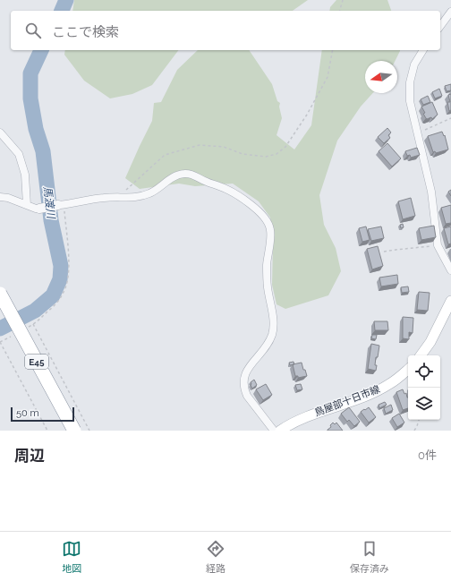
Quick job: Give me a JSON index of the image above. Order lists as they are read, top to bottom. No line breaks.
{"streets":{"highway":["E45"],"main road":["鳥屋部十日市線"]},"water":["馬渡川"],"scale_bar":"50 m","north":"left","page":{"search":"ここで検索","scale":"50 m","heading":["周辺","0件"],"nav":["地図","経路","保存済み"]}}
